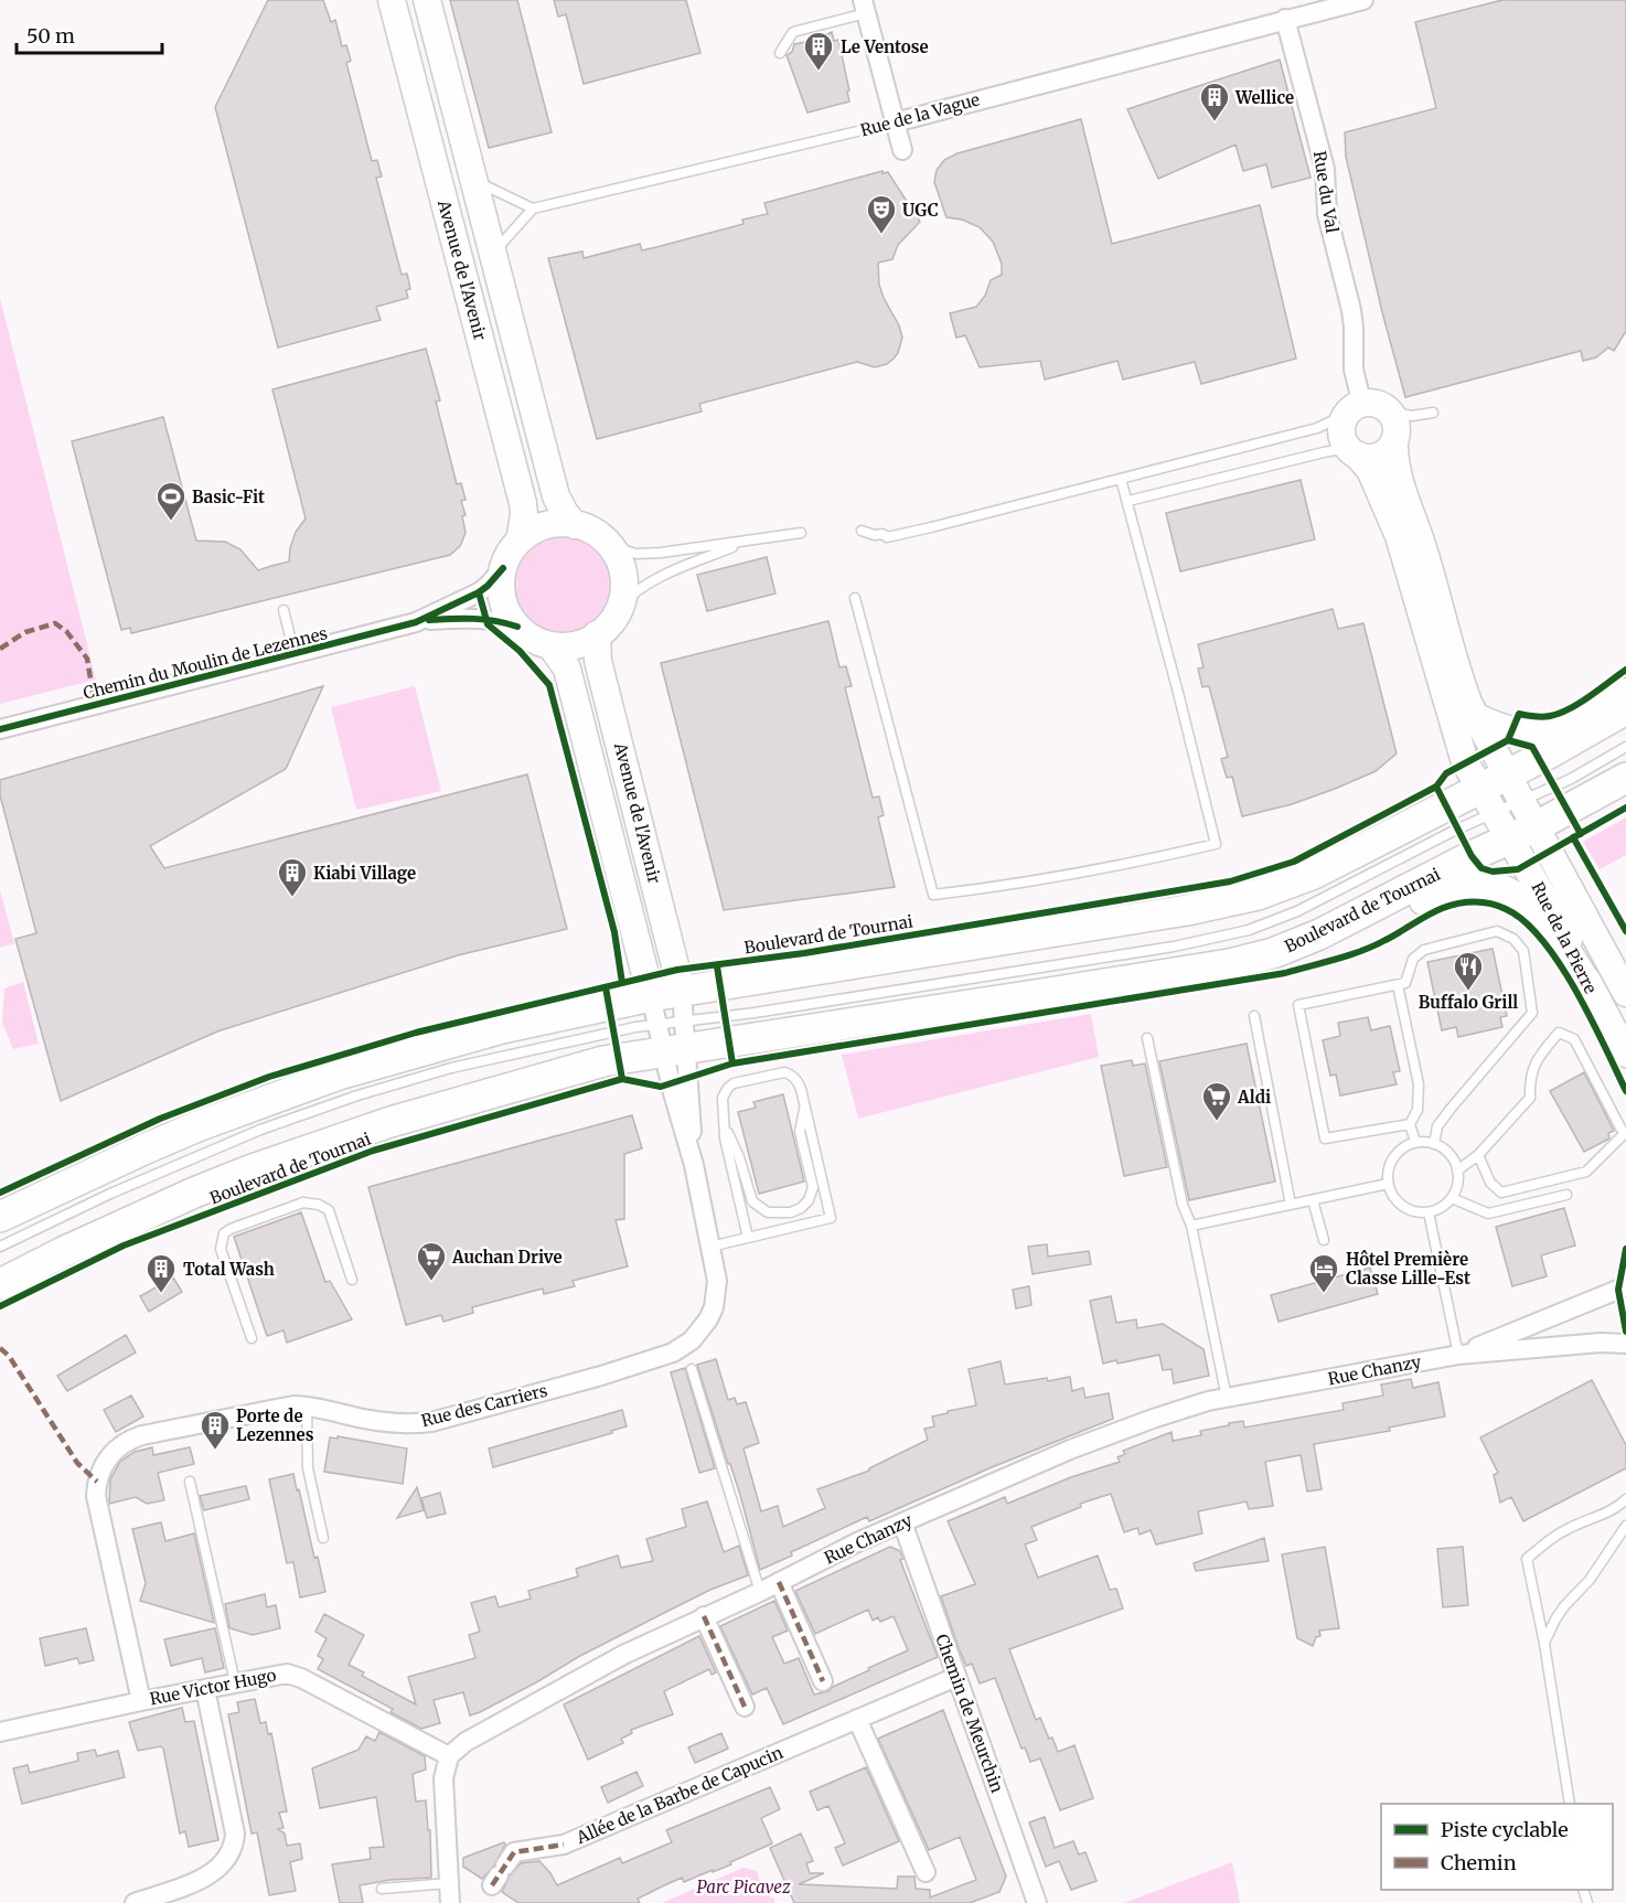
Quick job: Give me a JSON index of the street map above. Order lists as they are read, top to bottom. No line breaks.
{"streets":{"main road":["Avenue de l'Avenir","Boulevard de Tournai","Rue de la Pierre"],"street":["Rue de la Vague","Rue du Val","Chemin du Moulin de Lezennes","Rue Chanzy","Rue des Carriers","Rue Victor Hugo","Chemin de Meurchin","Allée de la Barbe de Capucin"]},"crossings":[["Rue de la Vague","Rue du Val"],["Avenue de l'Avenir","Chemin du Moulin de Lezennes"],["Avenue de l'Avenir","Boulevard de Tournai"],["Avenue de l'Avenir","Rue des Carriers"],["Boulevard de Tournai","Rue de la Pierre"],["Boulevard de Tournai","Rue des Carriers"],["Rue Chanzy","Rue Victor Hugo"],["Rue Chanzy","Chemin de Meurchin"],["Rue des Carriers","Rue Victor Hugo"],["Chemin de Meurchin","Allée de la Barbe de Capucin"]],"parks":["Parc Picavez"],"places":{"building":["Le Ventose","Wellice","Kiabi Village","Total Wash","Porte de Lezennes"],"theatre":["UGC"],"sports":["Basic-Fit"],"restaurant":["Buffalo Grill"],"supermarket":["Aldi","Auchan Drive"],"hotel":["Hôtel Première Classe Lille-Est"]},"legend":["Piste cyclable","Chemin"],"scale_bar":"50 m"}
